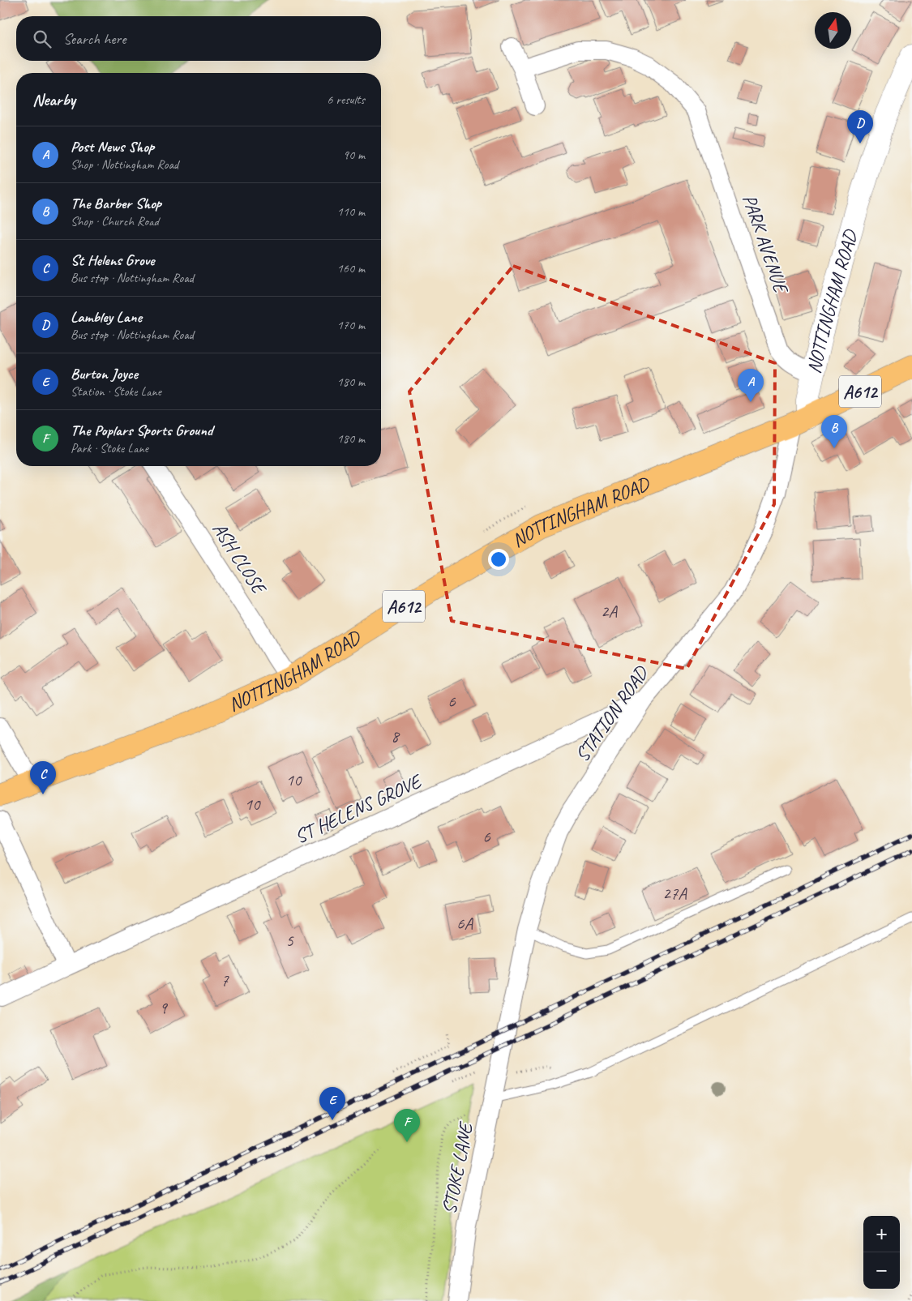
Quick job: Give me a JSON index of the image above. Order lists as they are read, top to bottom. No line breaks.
{"streets":{"main road":["NOTTINGHAM ROAD","A612"],"street":["PARK AVENUE","ASH CLOSE","STATION ROAD","ST HELENS GROVE","STOKE LANE"]},"crossings":[["PARK AVENUE","NOTTINGHAM ROAD"],["NOTTINGHAM ROAD","A612"],["NOTTINGHAM ROAD","ASH CLOSE"],["NOTTINGHAM ROAD","STATION ROAD"],["A612","STATION ROAD"],["STATION ROAD","ST HELENS GROVE"],["STATION ROAD","STOKE LANE"]],"house_numbers":["2A","6","8","10","10","6","27A","6A","5","7","9"],"north":"top","page":{"search":"Search here","heading":["Nearby","6 results"],"pins":["D","A","B","C","E","F"],"list":[{"mark":"A","name":"Post News Shop","note":"Shop · Nottingham Road","value":"90 m"},{"mark":"B","name":"The Barber Shop","note":"Shop · Church Road","value":"110 m"},{"mark":"C","name":"St Helens Grove","note":"Bus stop · Nottingham Road","value":"160 m"},{"mark":"D","name":"Lambley Lane","note":"Bus stop · Nottingham Road","value":"170 m"},{"mark":"E","name":"Burton Joyce","note":"Station · Stoke Lane","value":"180 m"},{"mark":"F","name":"The Poplars Sports Ground","note":"Park · Stoke Lane","value":"180 m"}],"map_buttons":["+","−"]}}
